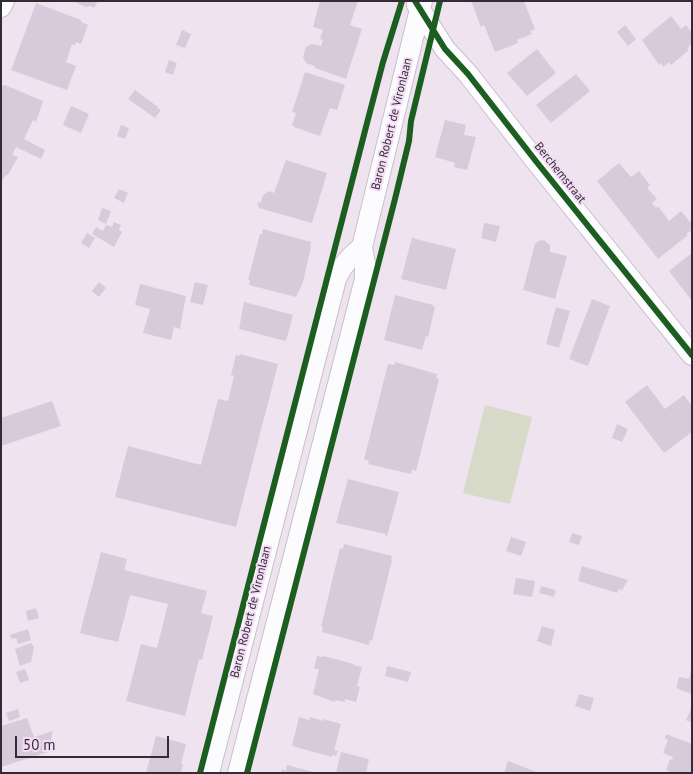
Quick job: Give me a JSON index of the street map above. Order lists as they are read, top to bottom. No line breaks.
{"streets":{"street":["Baron Robert de Vironlaan","Berchemstraat"]},"crossings":[["Baron Robert de Vironlaan","Berchemstraat"]],"scale_bar":"50 m"}
